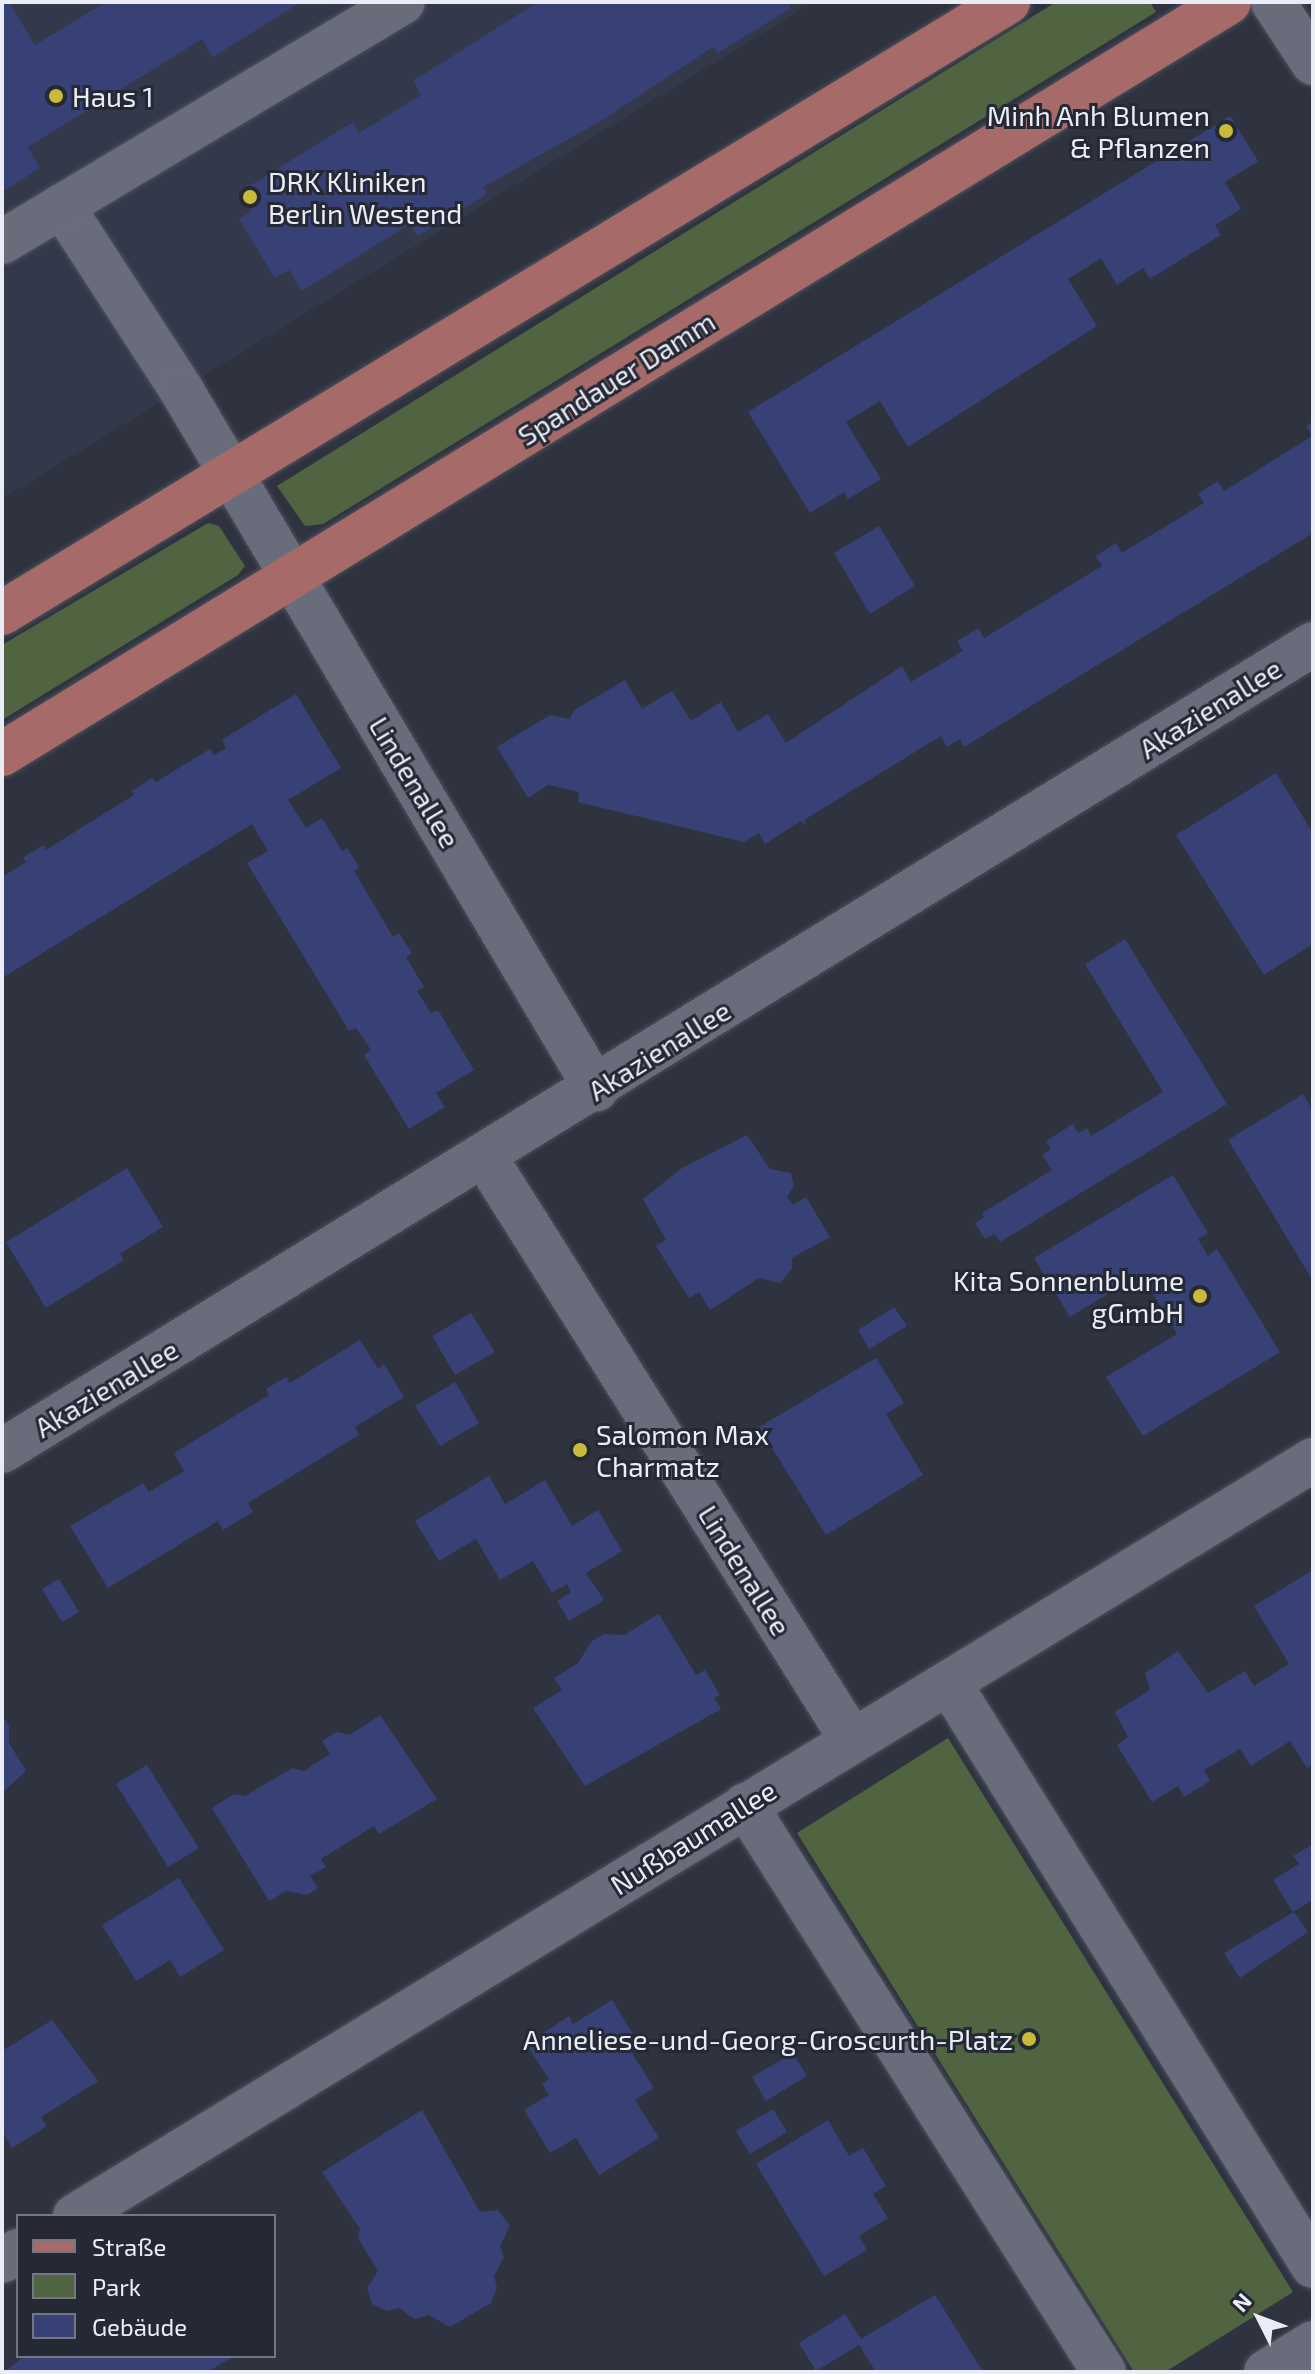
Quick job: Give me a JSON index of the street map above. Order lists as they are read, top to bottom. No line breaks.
{"streets":{"main road":["Spandauer Damm"],"street":["Akazienallee","Lindenallee","Nußbaumallee"]},"crossings":[["Spandauer Damm","Lindenallee"],["Akazienallee","Lindenallee"],["Lindenallee","Nußbaumallee"]],"places":["Haus 1","Minh Anh Blumen & Pflanzen","DRK Kliniken Berlin Westend","Kita Sonnenblume gGmbH","Salomon Max Charmatz","Anneliese-und-Georg-Groscurth-Platz"],"legend":["Straße","Park","Gebäude"],"north":"top left"}
